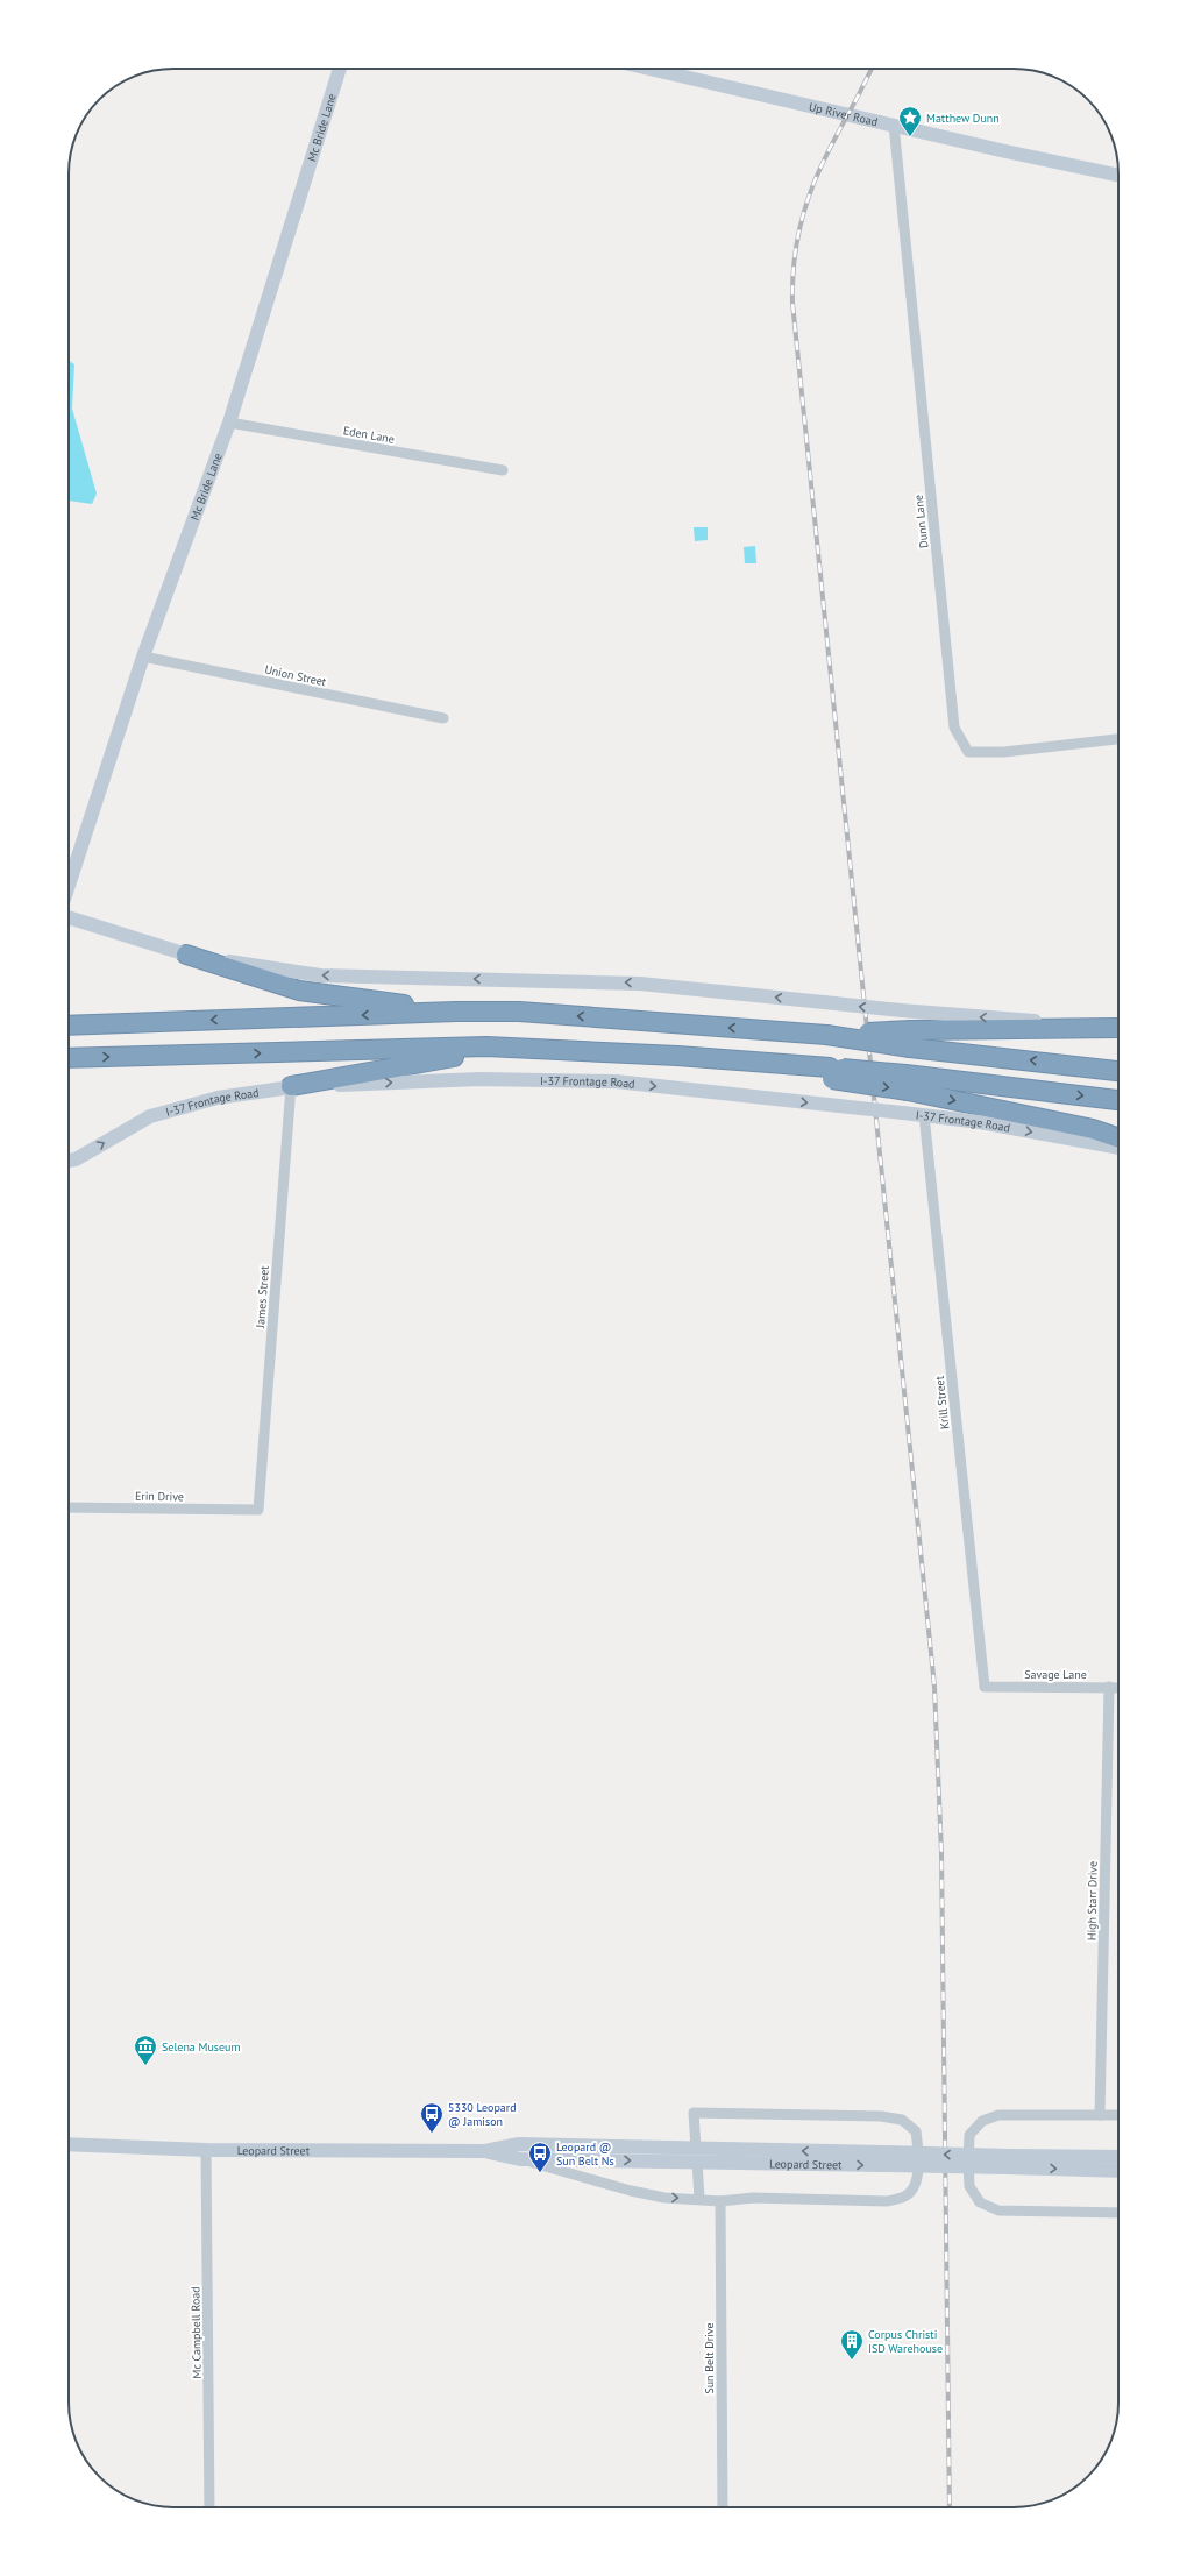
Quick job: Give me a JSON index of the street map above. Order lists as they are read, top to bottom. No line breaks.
{"streets":{"main road":["Up River Road","Mc Bride Lane","I-37 Frontage Road","Leopard Street"],"street":["Eden Lane","Dunn Lane","Union Street","James Street","Krill Street","Erin Drive","Savage Lane","High Starr Drive","Mc Campbell Road","Sun Belt Drive"]},"crossings":[["Up River Road","Dunn Lane"],["Mc Bride Lane","Eden Lane"],["Mc Bride Lane","Union Street"],["I-37 Frontage Road","James Street"],["I-37 Frontage Road","Krill Street"],["James Street","Erin Drive"],["Krill Street","Savage Lane"],["Savage Lane","High Starr Drive"],["Leopard Street","Mc Campbell Road"]],"places":{"place":["Matthew Dunn"],"museum":["Selena Museum"],"bus stop":["5330 Leopard @ Jamison","Leopard @ Sun Belt Ns"],"building":["Corpus Christi ISD Warehouse"]}}
